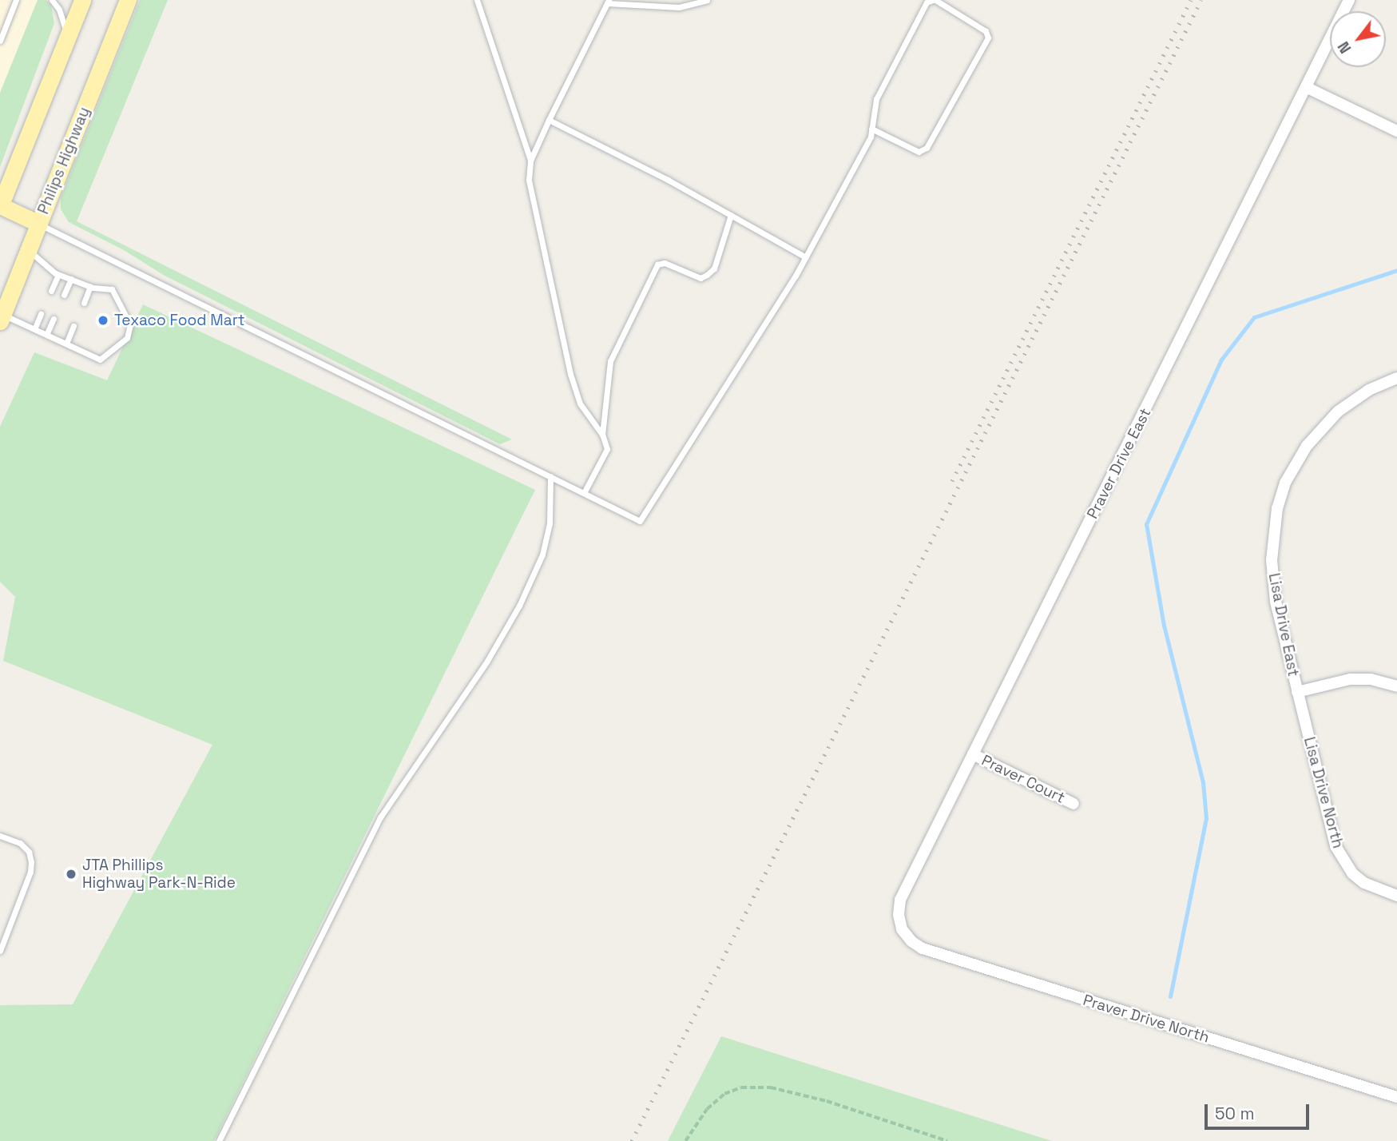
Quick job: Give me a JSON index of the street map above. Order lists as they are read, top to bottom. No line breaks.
{"streets":{"main road":["Philips Highway"],"street":["Praver Drive East","Lisa Drive East","Praver Court","Lisa Drive North","Praver Drive North"]},"crossings":[["Praver Drive East","Praver Court"],["Praver Drive East","Praver Drive North"],["Lisa Drive East","Lisa Drive North"]],"places":["Texaco Food Mart","JTA Phillips Highway Park-N-Ride"],"scale_bar":"50 m","north":"bottom left"}
